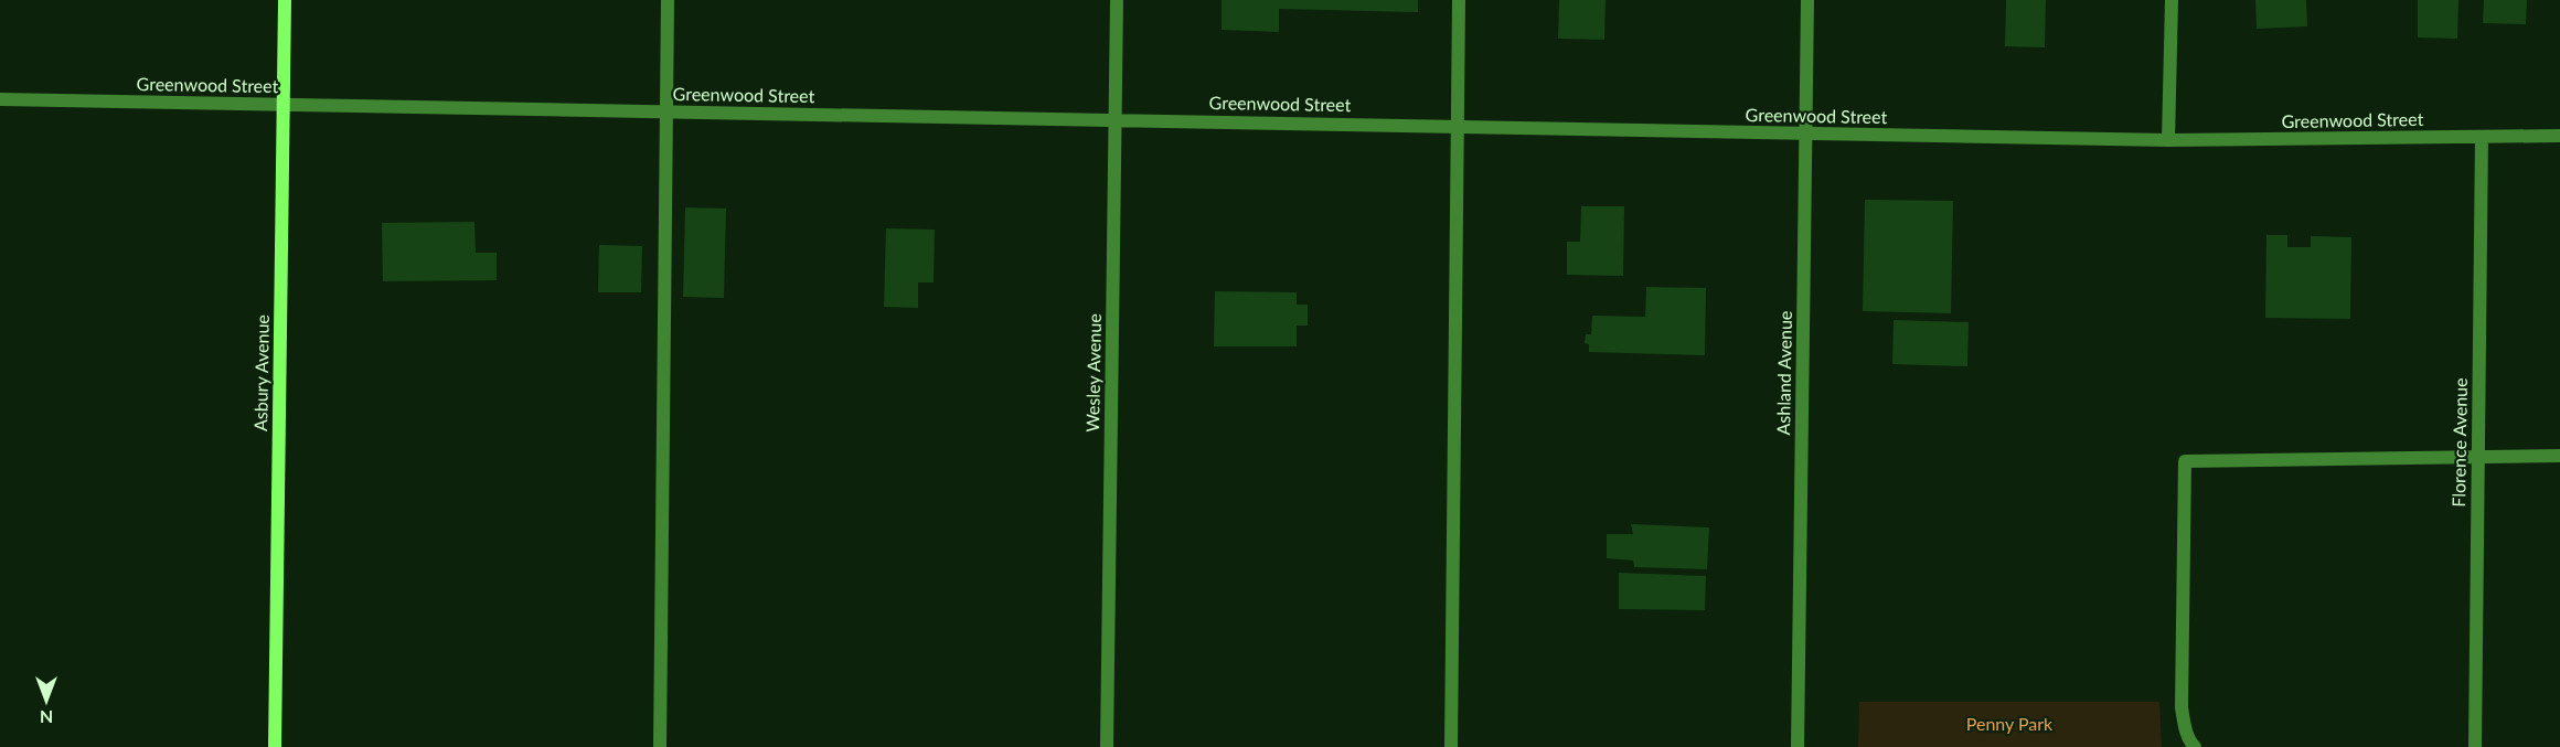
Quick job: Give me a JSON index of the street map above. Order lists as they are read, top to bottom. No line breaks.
{"streets":{"main road":["Asbury Avenue"],"street":["Greenwood Street","Wesley Avenue","Ashland Avenue","Florence Avenue"]},"crossings":[["Greenwood Street","Asbury Avenue"],["Greenwood Street","Wesley Avenue"],["Greenwood Street","Ashland Avenue"],["Greenwood Street","Florence Avenue"]],"parks":["Penny Park"],"north":"bottom"}
